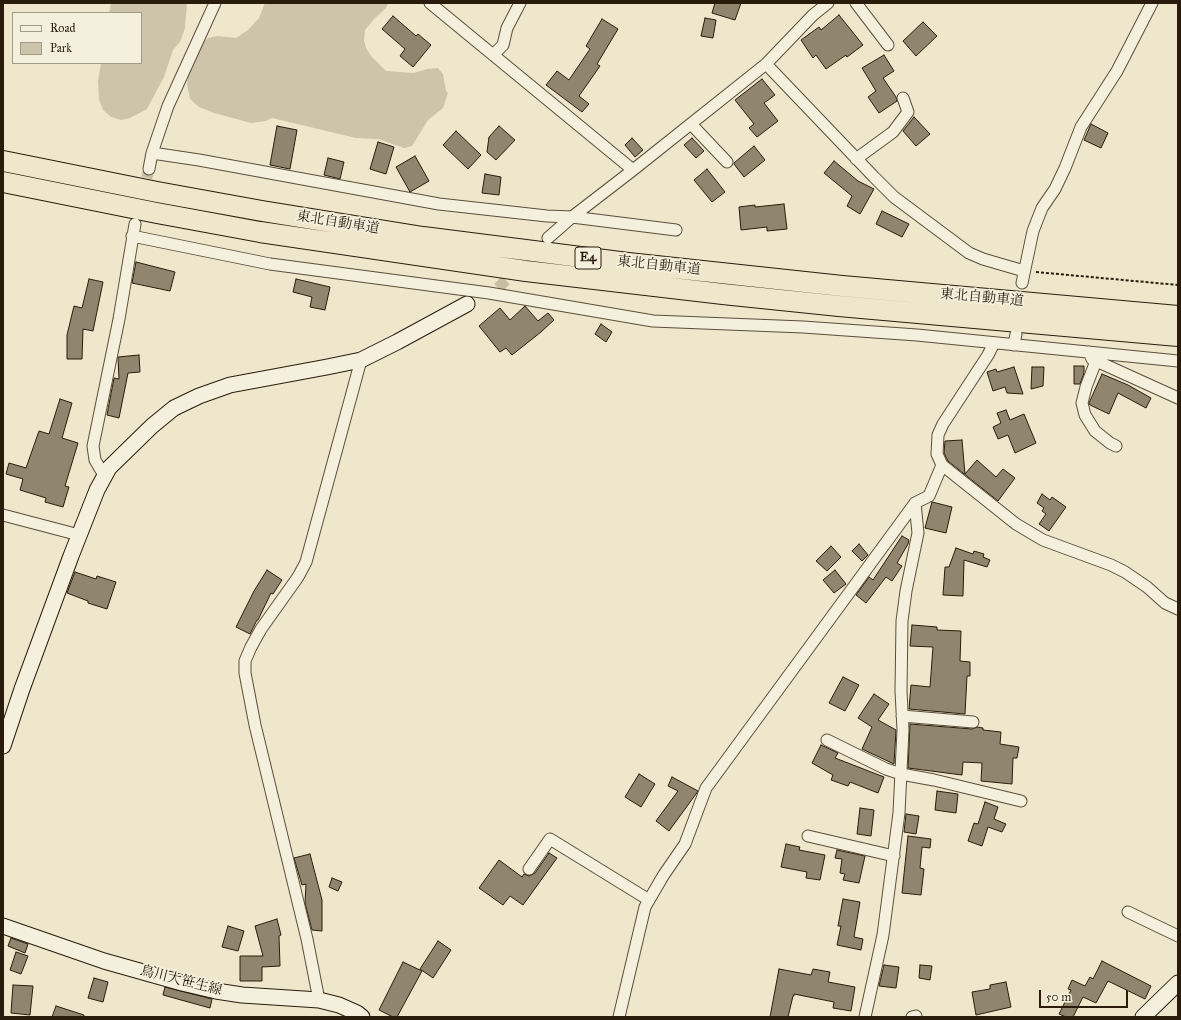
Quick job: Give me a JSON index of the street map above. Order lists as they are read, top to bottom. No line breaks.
{"streets":{"highway":["東北自動車道","E4"],"street":["鳥川大笹生線"]},"legend":["Road","Park"],"scale_bar":"50 m"}
